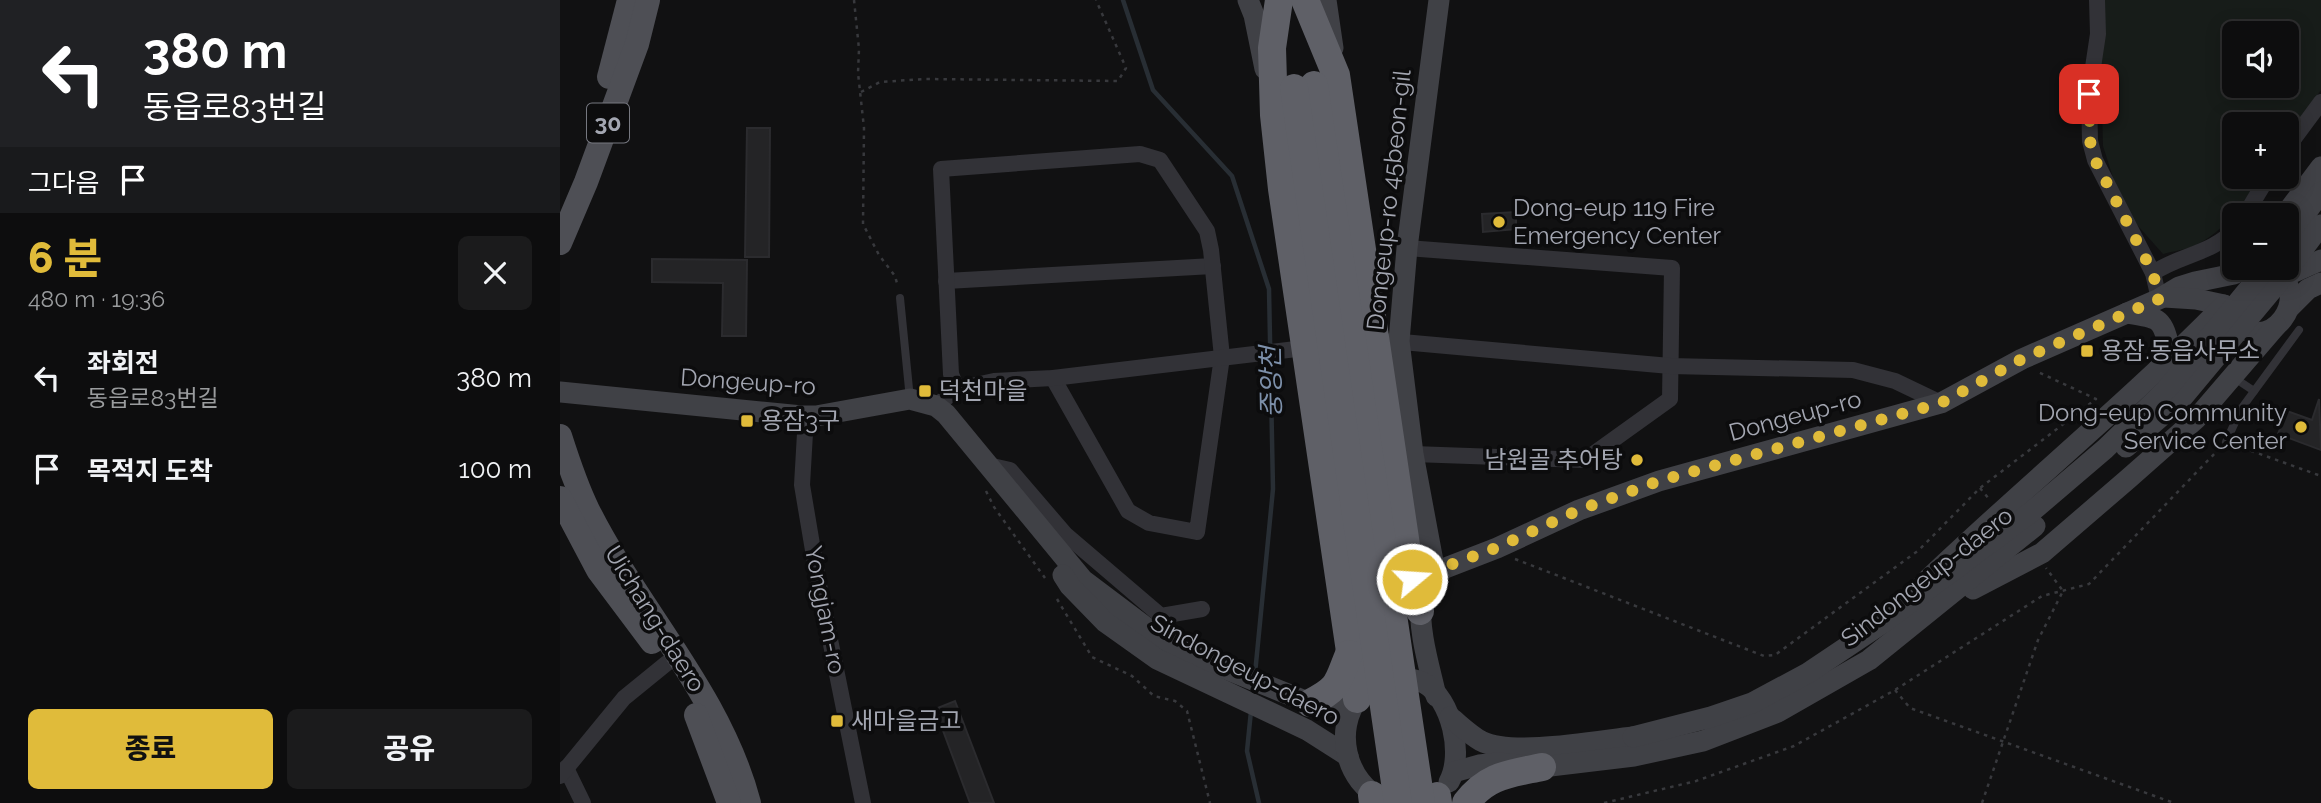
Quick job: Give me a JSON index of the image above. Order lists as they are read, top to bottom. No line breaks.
{"streets":{"main road":["30","Dongeup-ro 45beon-gil","Dongeup-ro","Sindongeup-daero","Uichang-daero"],"street":["Yongjam-ro"]},"crossings":[["Dongeup-ro 45beon-gil","Dongeup-ro"],["Dongeup-ro","Yongjam-ro"]],"water":["중앙천"],"places":{"other":["Dong-eup 119 Fire Emergency Center","Dong-eup Community Service Center","남원골 추어탕"],"transit":["용잠.동읍사무소","덕천마을","용잠3구","새마을금고"]},"page":{"turn":["380 m","동읍로83번길"],"map_buttons":["+","−"],"then":"그다음","heading":["6 분","480 m · 19:36"],"list":[{"name":"좌회전","note":"동읍로83번길","value":"380 m"},{"name":"목적지 도착","value":"100 m"}],"buttons":["종료","공유"]}}
